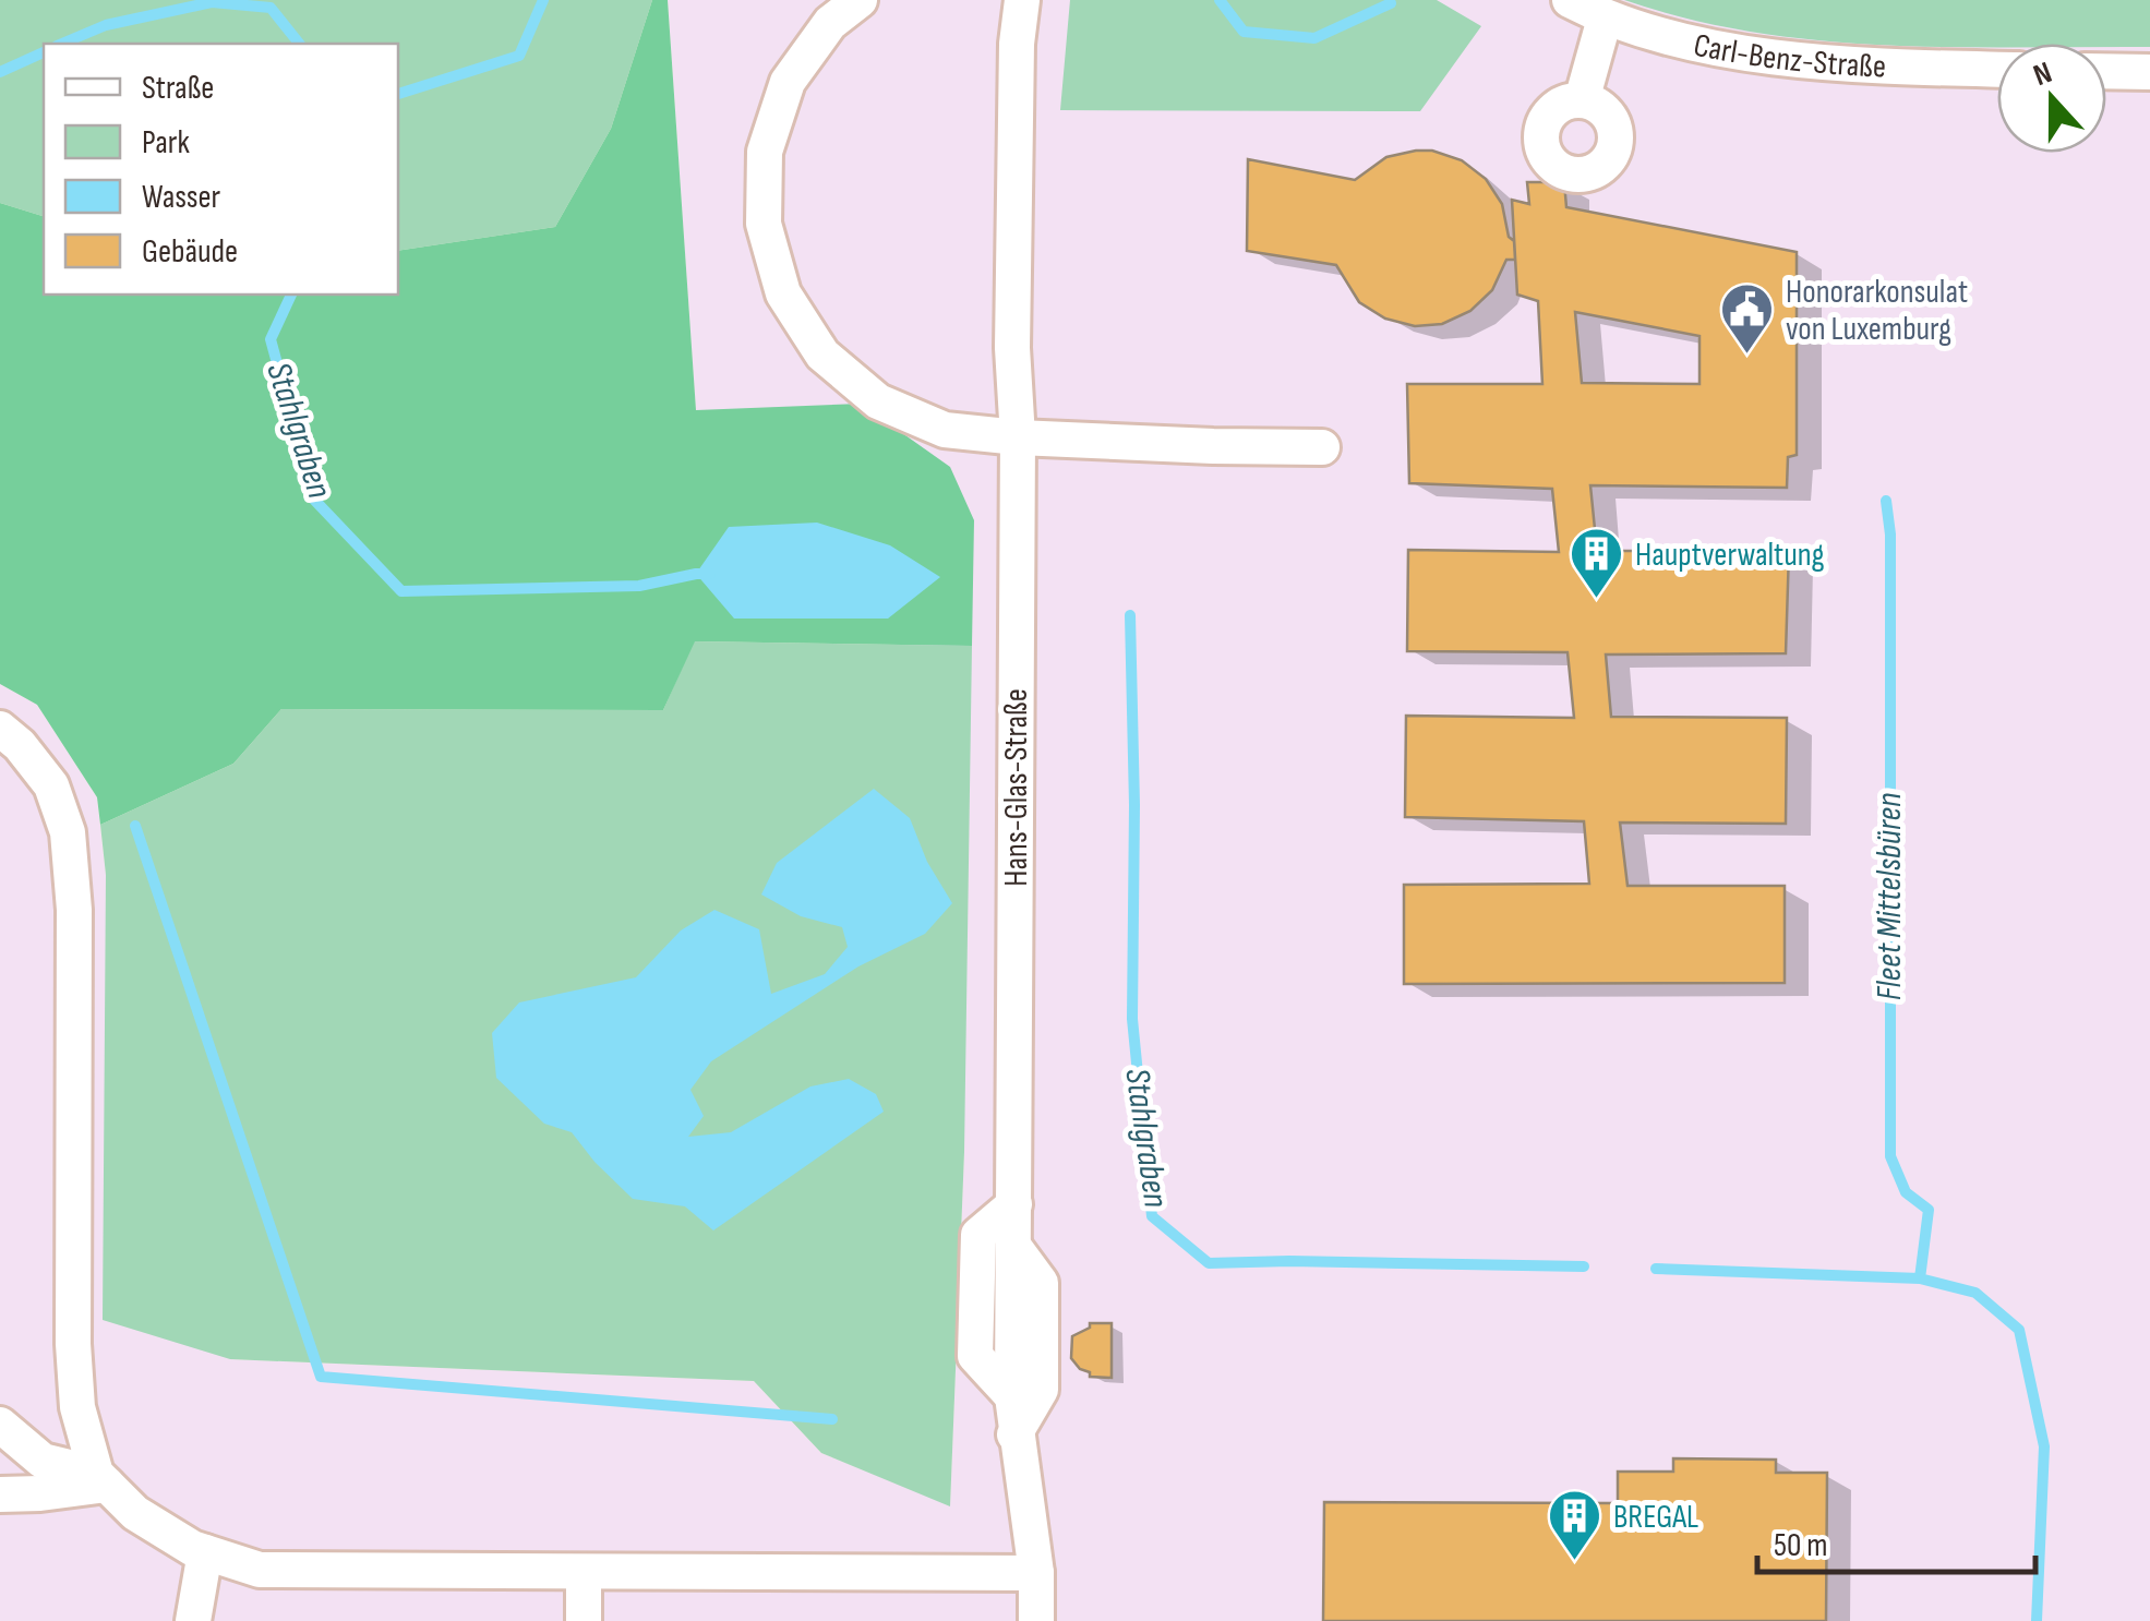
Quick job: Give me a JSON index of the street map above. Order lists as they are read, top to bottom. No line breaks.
{"streets":{"street":["Carl-Benz-Straße","Hans-Glas-Straße"]},"water":["Stahlgraben","Fleet Mittelsbüren"],"places":{"public building":["Honorarkonsulat von Luxemburg"],"building":["Hauptverwaltung","BREGAL"]},"legend":["Straße","Park","Wasser","Gebäude"],"scale_bar":"50 m","north":"top"}
